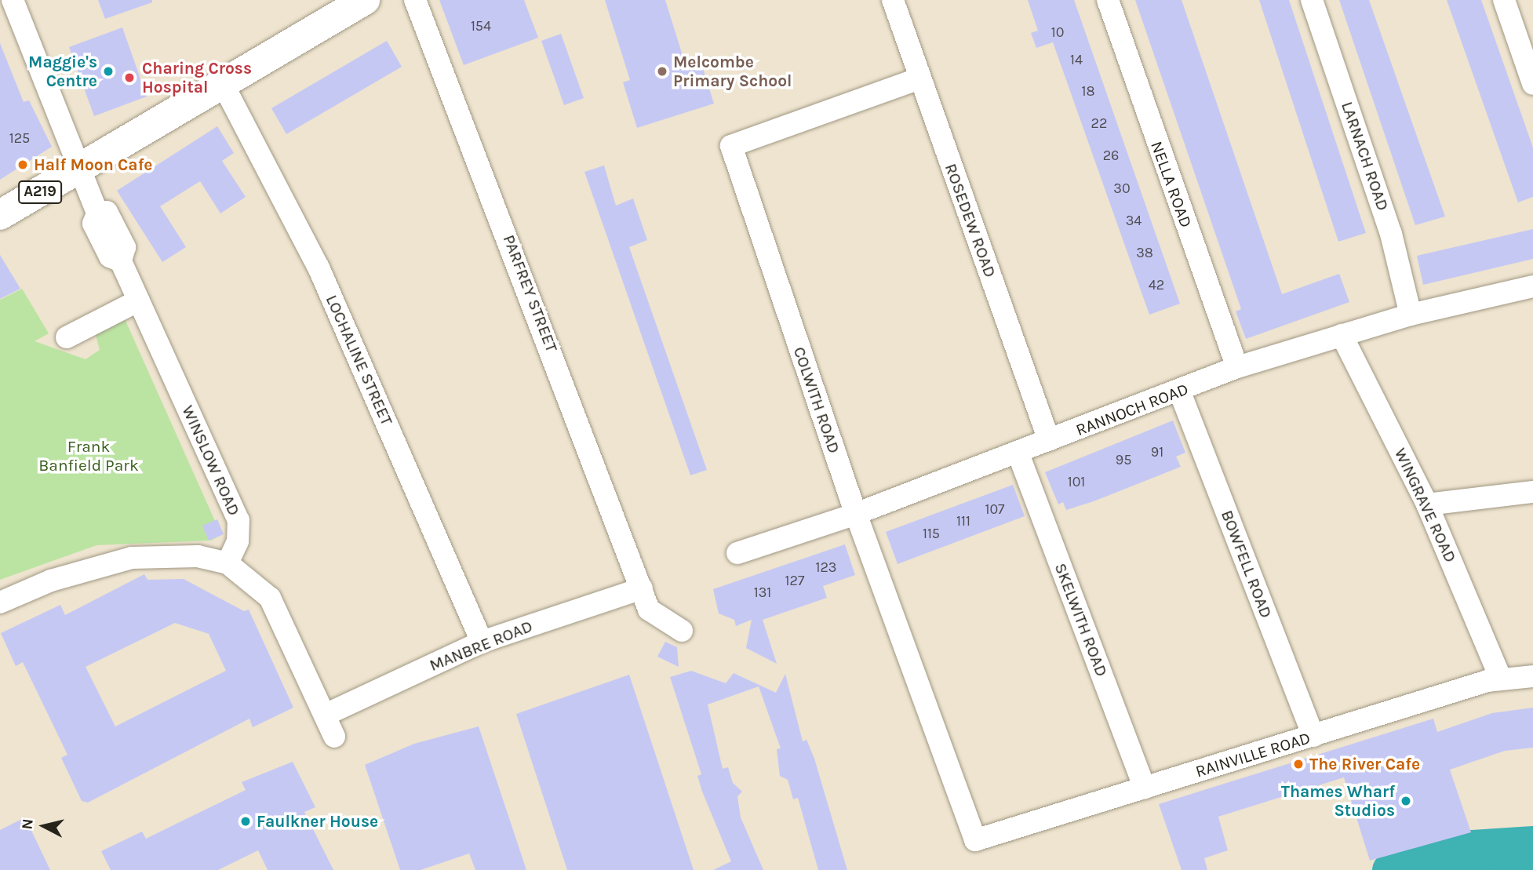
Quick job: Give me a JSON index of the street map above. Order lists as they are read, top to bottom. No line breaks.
{"streets":{"main road":["A219"],"street":["LARNACH ROAD","NELLA ROAD","ROSEDEW ROAD","PARFREY STREET","LOCHALINE STREET","COLWITH ROAD","RANNOCH ROAD","WINSLOW ROAD","WINGRAVE ROAD","BOWFELL ROAD","SKELWITH ROAD","MANBRE ROAD","RAINVILLE ROAD"]},"crossings":[["LARNACH ROAD","RANNOCH ROAD"],["NELLA ROAD","RANNOCH ROAD"],["A219","LOCHALINE STREET"],["A219","WINSLOW ROAD"],["ROSEDEW ROAD","COLWITH ROAD"],["ROSEDEW ROAD","RANNOCH ROAD"],["PARFREY STREET","MANBRE ROAD"],["LOCHALINE STREET","MANBRE ROAD"],["COLWITH ROAD","RANNOCH ROAD"],["COLWITH ROAD","RAINVILLE ROAD"],["RANNOCH ROAD","WINGRAVE ROAD"],["RANNOCH ROAD","BOWFELL ROAD"],["RANNOCH ROAD","SKELWITH ROAD"],["WINGRAVE ROAD","RAINVILLE ROAD"],["BOWFELL ROAD","RAINVILLE ROAD"],["SKELWITH ROAD","RAINVILLE ROAD"]],"parks":["Frank Banfield Park"],"places":["Maggie's Centre","Melcombe Primary School","Charing Cross Hospital","Half Moon Cafe","The River Cafe","Thames Wharf Studios","Faulkner House"],"house_numbers":["154","10","14","18","22","125","26","30","34","38","42","91","95","101","107","111","115","123","127","131"],"north":"left"}
